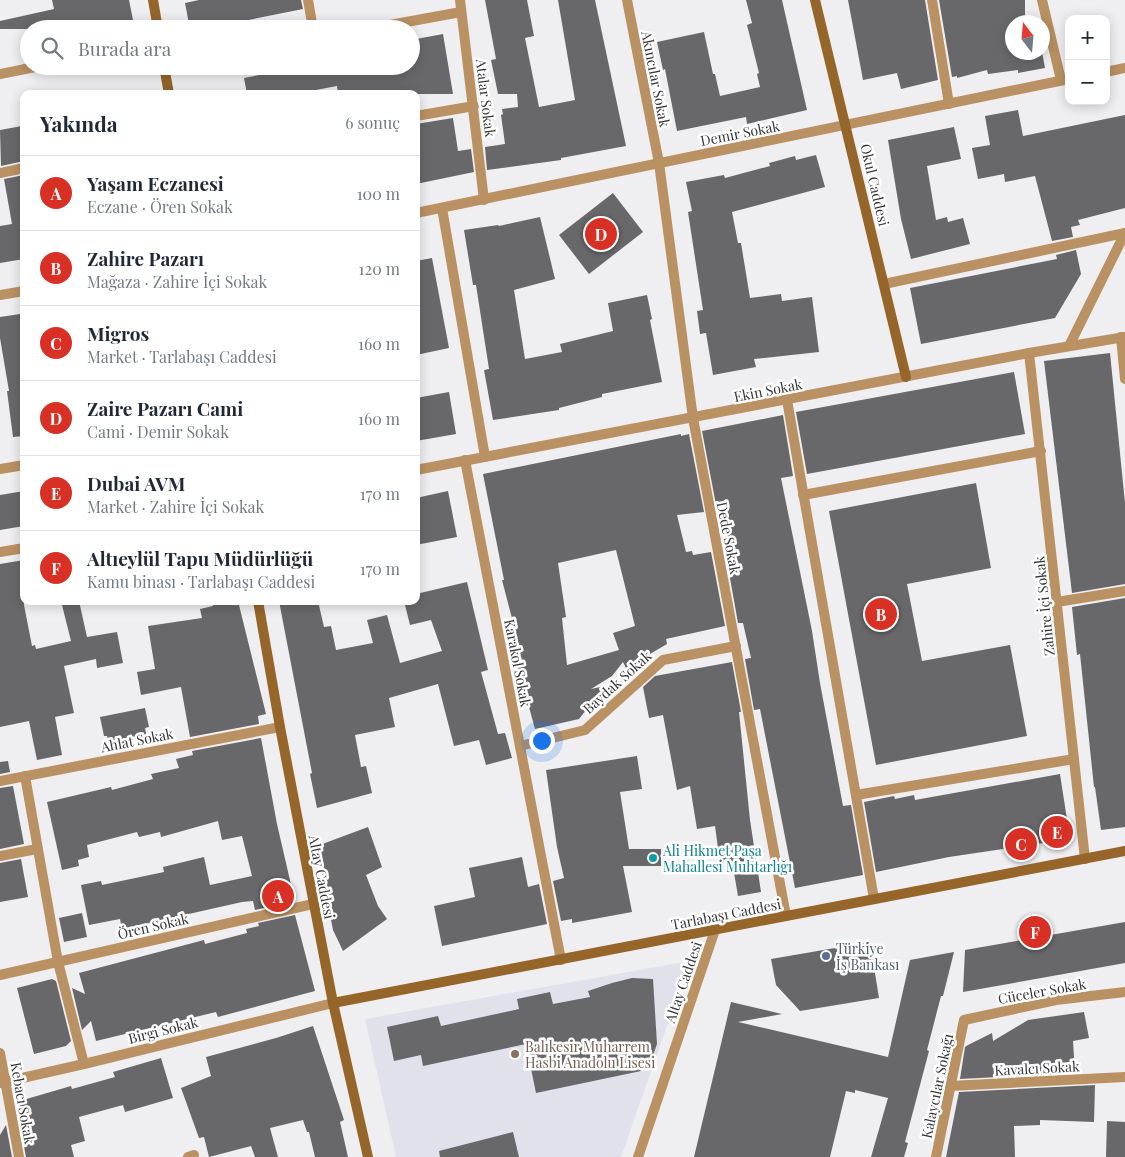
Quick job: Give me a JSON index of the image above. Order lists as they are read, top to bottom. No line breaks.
{"streets":{"main road":["Okul Caddesi","Altay Caddesi","Tarlabaşı Caddesi"],"street":["Akıncılar Sokak","Atalar Sokak","Demir Sokak","Ekin Sokak","Dede Sokak","Zahire İçi Sokak","Karakol Sokak","Baydak Sokak","Ahlat Sokak","Ören Sokak","Cüceler Sokak","Birgi Sokak","Kavalcı Sokak","Kalaycılar Sokağı","Kebacı Sokak"]},"crossings":[["Akıncılar Sokak","Demir Sokak"],["Akıncılar Sokak","Dede Sokak"],["Atalar Sokak","Demir Sokak"],["Demir Sokak","Okul Caddesi"],["Demir Sokak","Dede Sokak"],["Okul Caddesi","Ekin Sokak"],["Ekin Sokak","Dede Sokak"],["Ekin Sokak","Zahire İçi Sokak"],["Ekin Sokak","Karakol Sokak"],["Dede Sokak","Baydak Sokak"],["Dede Sokak","Tarlabaşı Caddesi"],["Zahire İçi Sokak","Tarlabaşı Caddesi"],["Karakol Sokak","Baydak Sokak"],["Karakol Sokak","Tarlabaşı Caddesi"],["Ahlat Sokak","Altay Caddesi"],["Altay Caddesi","Tarlabaşı Caddesi"],["Altay Caddesi","Ören Sokak"],["Altay Caddesi","Birgi Sokak"],["Tarlabaşı Caddesi","Birgi Sokak"],["Cüceler Sokak","Kalaycılar Sokağı"],["Birgi Sokak","Kebacı Sokak"],["Kavalcı Sokak","Kalaycılar Sokağı"]],"places":["Ali Hikmet Paşa Mahallesi Muhtarlığı","Türkiye İş Bankası","Balıkesir Muharrem Hasbi Anadolu Lisesi"],"north":"top","page":{"map_buttons":["+","−"],"search":"Burada ara","heading":["Yakında","6 sonuç"],"list":[{"mark":"A","name":"Yaşam Eczanesi","note":"Eczane · Ören Sokak","value":"100 m"},{"mark":"B","name":"Zahire Pazarı","note":"Mağaza · Zahire İçi Sokak","value":"120 m"},{"mark":"C","name":"Migros","note":"Market · Tarlabaşı Caddesi","value":"160 m"},{"mark":"D","name":"Zaire Pazarı Cami","note":"Cami · Demir Sokak","value":"160 m"},{"mark":"E","name":"Dubai AVM","note":"Market · Zahire İçi Sokak","value":"170 m"},{"mark":"F","name":"Altıeylül Tapu Müdürlüğü","note":"Kamu binası · Tarlabaşı Caddesi","value":"170 m"}],"pins":["D","B","E","C","A","F"]}}
